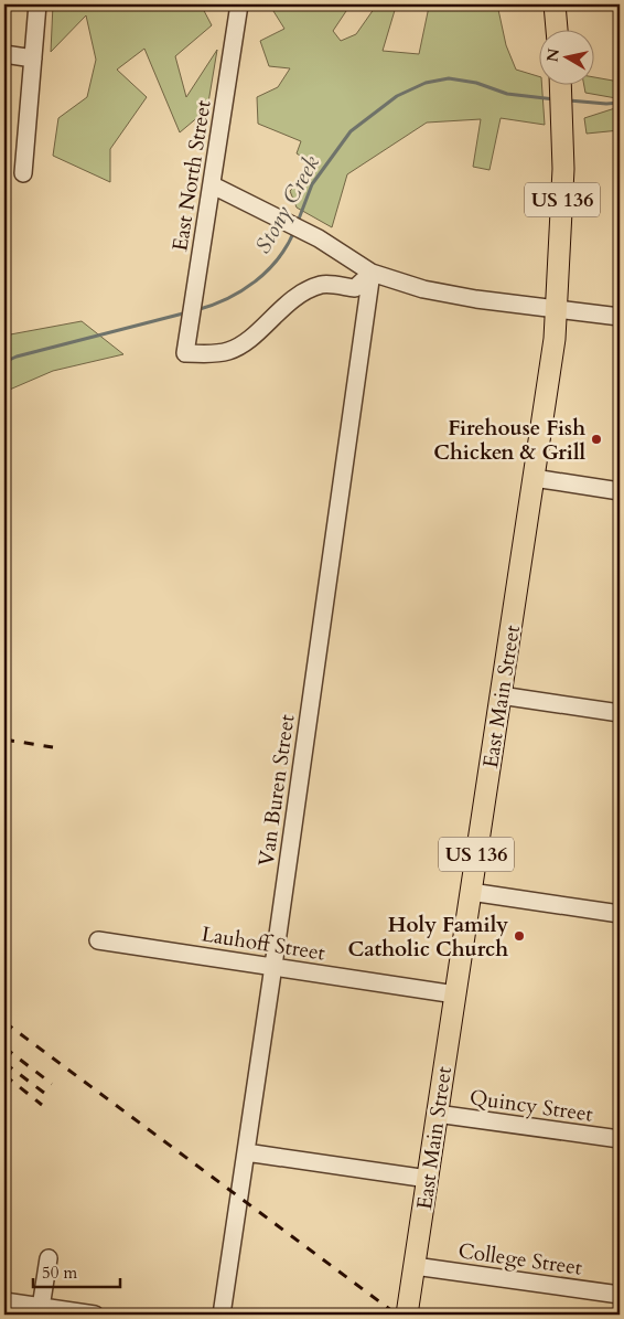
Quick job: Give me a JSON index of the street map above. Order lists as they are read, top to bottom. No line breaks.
{"streets":{"main road":["US 136","East Main Street"],"street":["East North Street","Van Buren Street","Lauhoff Street","Quincy Street","College Street"]},"crossings":[["East North Street","Van Buren Street"],["East Main Street","Lauhoff Street"],["East Main Street","Quincy Street"],["East Main Street","College Street"],["Van Buren Street","Lauhoff Street"]],"water":["Stony Creek"],"places":["Firehouse Fish Chicken & Grill","Holy Family Catholic Church"],"scale_bar":"50 m","north":"left"}
